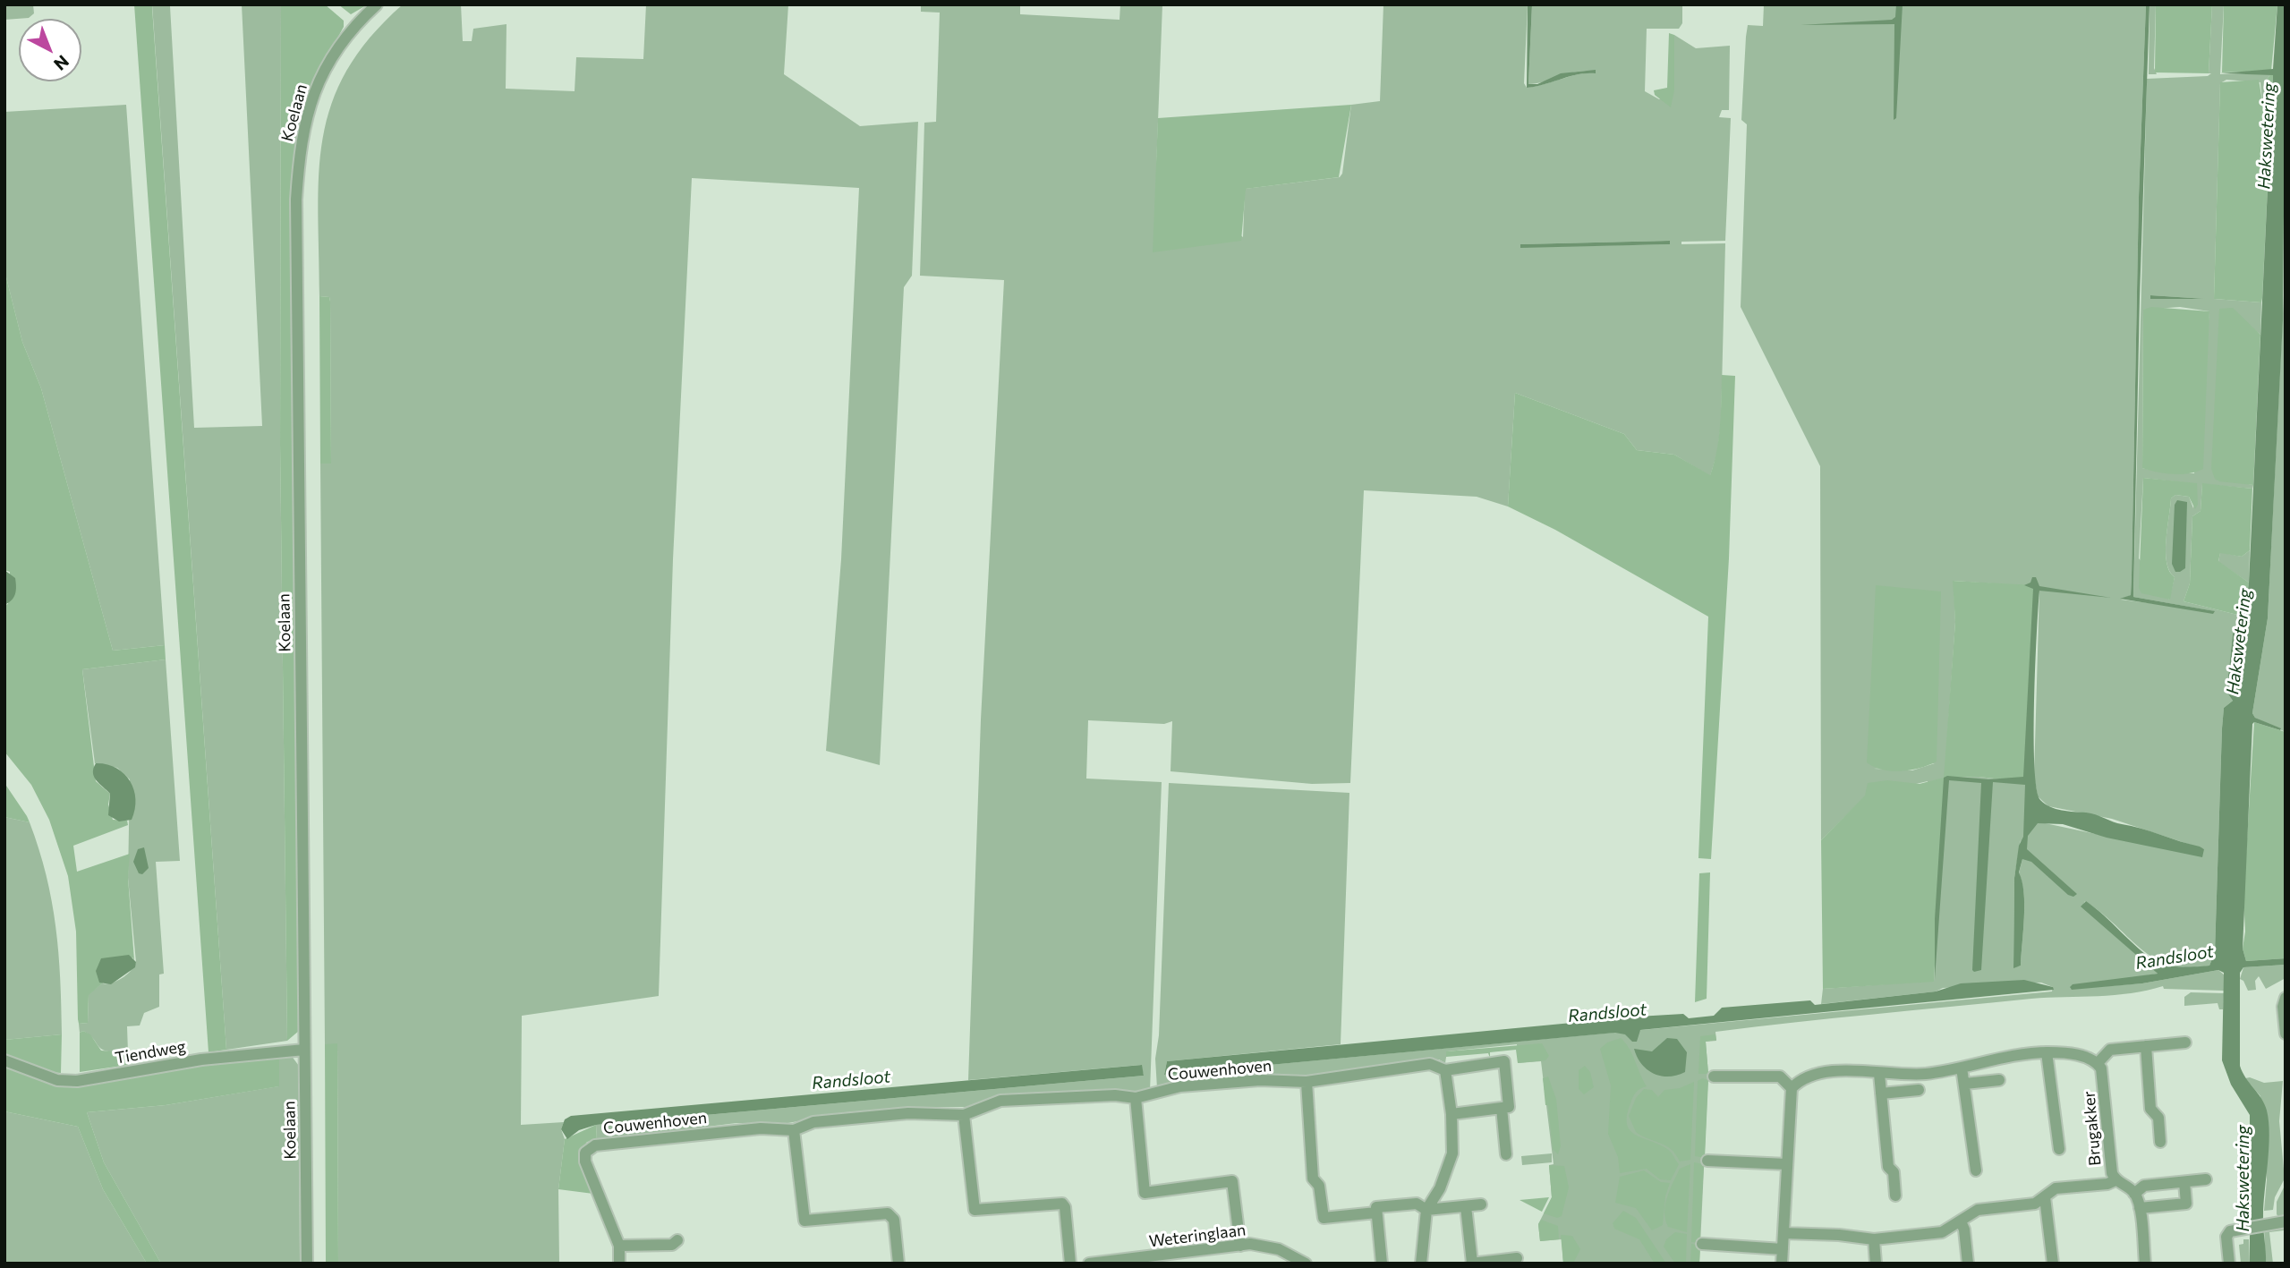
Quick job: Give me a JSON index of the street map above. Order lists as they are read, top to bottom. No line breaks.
{"streets":{"street":["Koelaan","Tiendweg","Couwenhoven","Brugakker","Weteringlaan"]},"crossings":[["Koelaan","Tiendweg"]],"water":["Hakswetering","Randsloot"],"north":"bottom right"}
